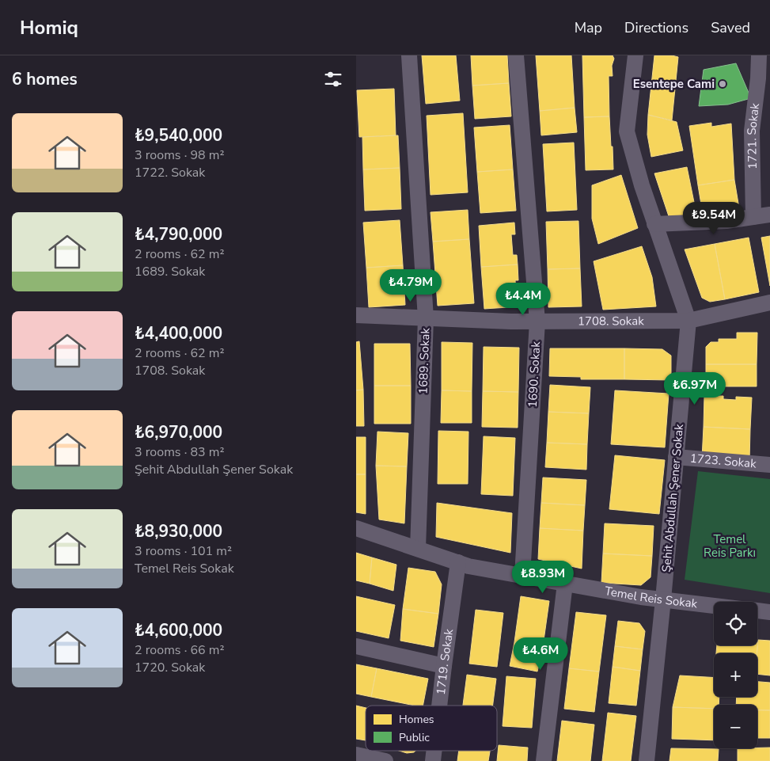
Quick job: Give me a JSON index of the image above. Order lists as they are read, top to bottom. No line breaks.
{"streets":{"street":["1721. Sokak","1708. Sokak","1689. Sokak","1690. Sokak","1723. Sokak","Şehit Abdullah Şener Sokak","Temel Reis Sokak","1719. Sokak"]},"crossings":[["1708. Sokak","1689. Sokak"],["1708. Sokak","1690. Sokak"],["1708. Sokak","Şehit Abdullah Şener Sokak"],["1689. Sokak","Temel Reis Sokak"],["1690. Sokak","Temel Reis Sokak"],["1723. Sokak","Şehit Abdullah Şener Sokak"],["Şehit Abdullah Şener Sokak","Temel Reis Sokak"],["Temel Reis Sokak","1719. Sokak"]],"parks":["Temel Reis Parkı"],"places":["Esentepe Cami"],"legend":["Homes","Public"],"page":{"header":"Homiq","nav":["Map","Directions","Saved"],"heading":"6 homes","list":[{"name":"₺9,540,000","note":"3 rooms · 98 m² · 1722. Sokak"},{"name":"₺4,790,000","note":"2 rooms · 62 m² · 1689. Sokak"},{"name":"₺4,400,000","note":"2 rooms · 62 m² · 1708. Sokak"},{"name":"₺6,970,000","note":"3 rooms · 83 m² · Şehit Abdullah Şener Sokak"},{"name":"₺8,930,000","note":"3 rooms · 101 m² · Temel Reis Sokak"},{"name":"₺4,600,000","note":"2 rooms · 66 m² · 1720. Sokak"}],"price":["₺9.54M","₺4.79M","₺4.4M","₺6.97M","₺8.93M","₺4.6M"],"map_buttons":["+","−"]}}
